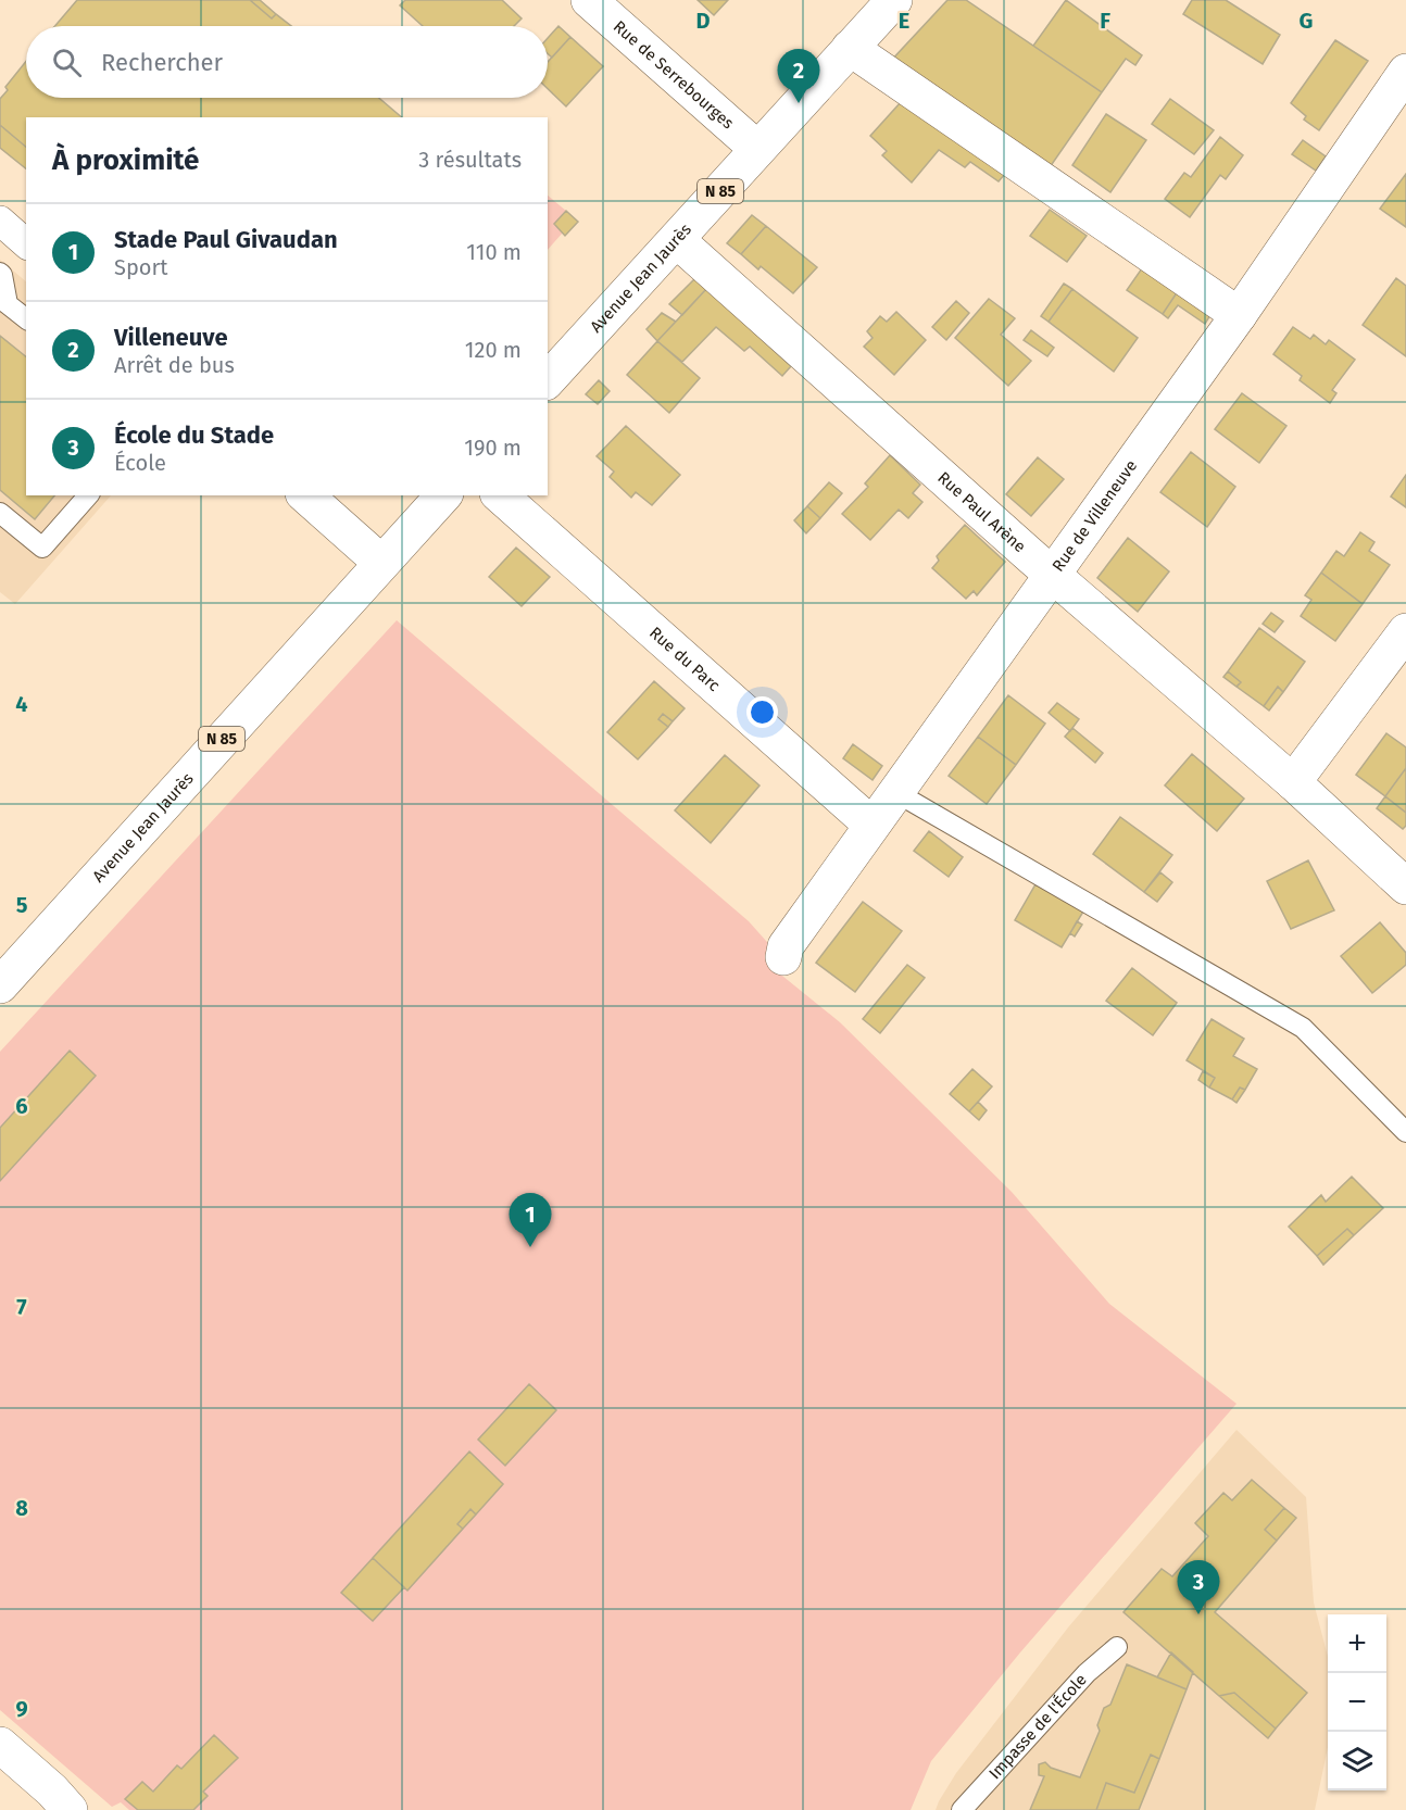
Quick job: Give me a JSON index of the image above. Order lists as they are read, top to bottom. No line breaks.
{"streets":{"street":["Rue de Serrebourges","N 85","Avenue Jean Jaurès","Rue Paul Arène","Rue de Villeneuve","Rue du Parc"],"lane":["Impasse de l'École"]},"crossings":[["Rue de Serrebourges","Avenue Jean Jaurès"],["Avenue Jean Jaurès","Rue Paul Arène"],["Rue Paul Arène","Rue de Villeneuve"],["Rue de Villeneuve","Rue du Parc"]],"page":{"search":"Rechercher","pins":["2","1","3"],"heading":["À proximité","3 résultats"],"list":[{"mark":"1","name":"Stade Paul Givaudan","note":"Sport","value":"110 m"},{"mark":"2","name":"Villeneuve","note":"Arrêt de bus","value":"120 m"},{"mark":"3","name":"École du Stade","note":"École","value":"190 m"}],"map_buttons":["+","−"]},"grid":{"columns":["D","E","F","G"],"rows":["4","5","6","7","8","9"]}}
